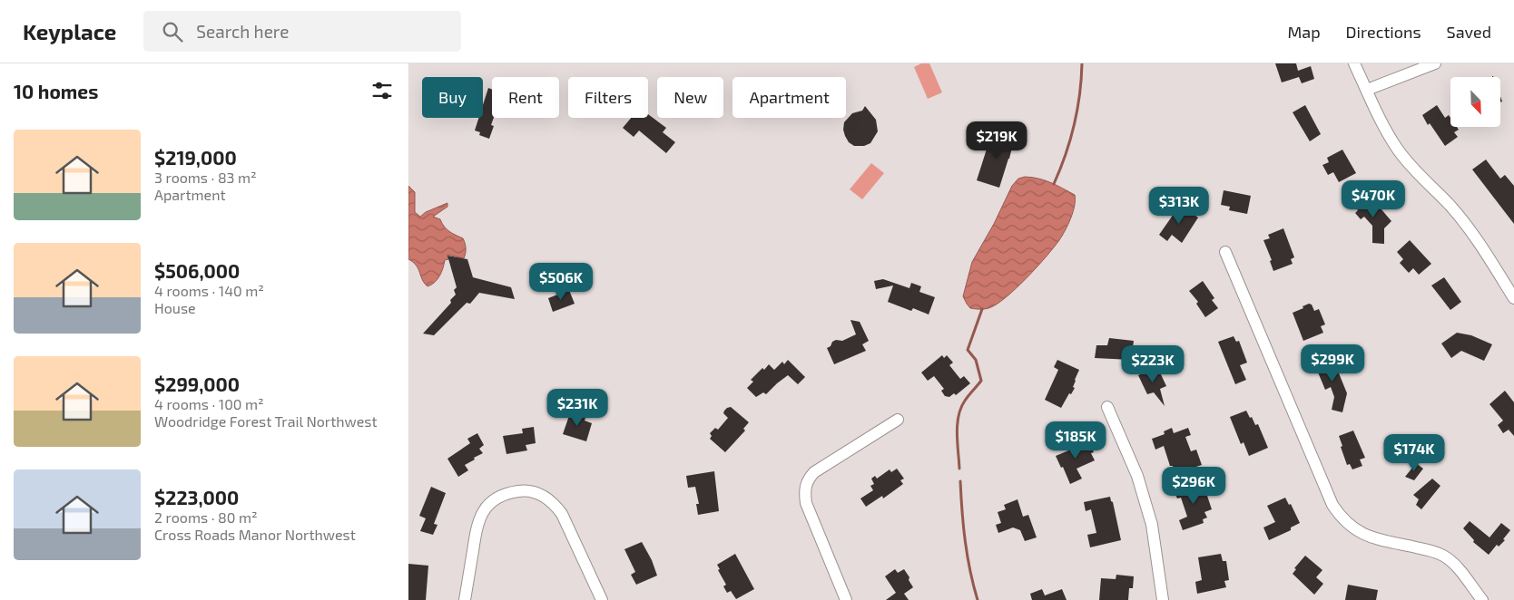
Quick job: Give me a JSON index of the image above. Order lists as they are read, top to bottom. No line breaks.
{"north":"bottom right","page":{"header":"Keyplace","search":"Search here","nav":["Map","Directions","Saved"],"heading":"10 homes","chip":["Buy","Rent","Filters","New","Apartment"],"list":[{"name":"$219,000","note":"3 rooms · 83 m² · Apartment"},{"name":"$506,000","note":"4 rooms · 140 m² · House"},{"name":"$299,000","note":"4 rooms · 100 m² · Woodridge Forest Trail Northwest"},{"name":"$223,000","note":"2 rooms · 80 m² · Cross Roads Manor Northwest"}],"price":["$219K","$470K","$313K","$506K","$299K","$223K","$231K","$185K","$174K","$296K"]}}
